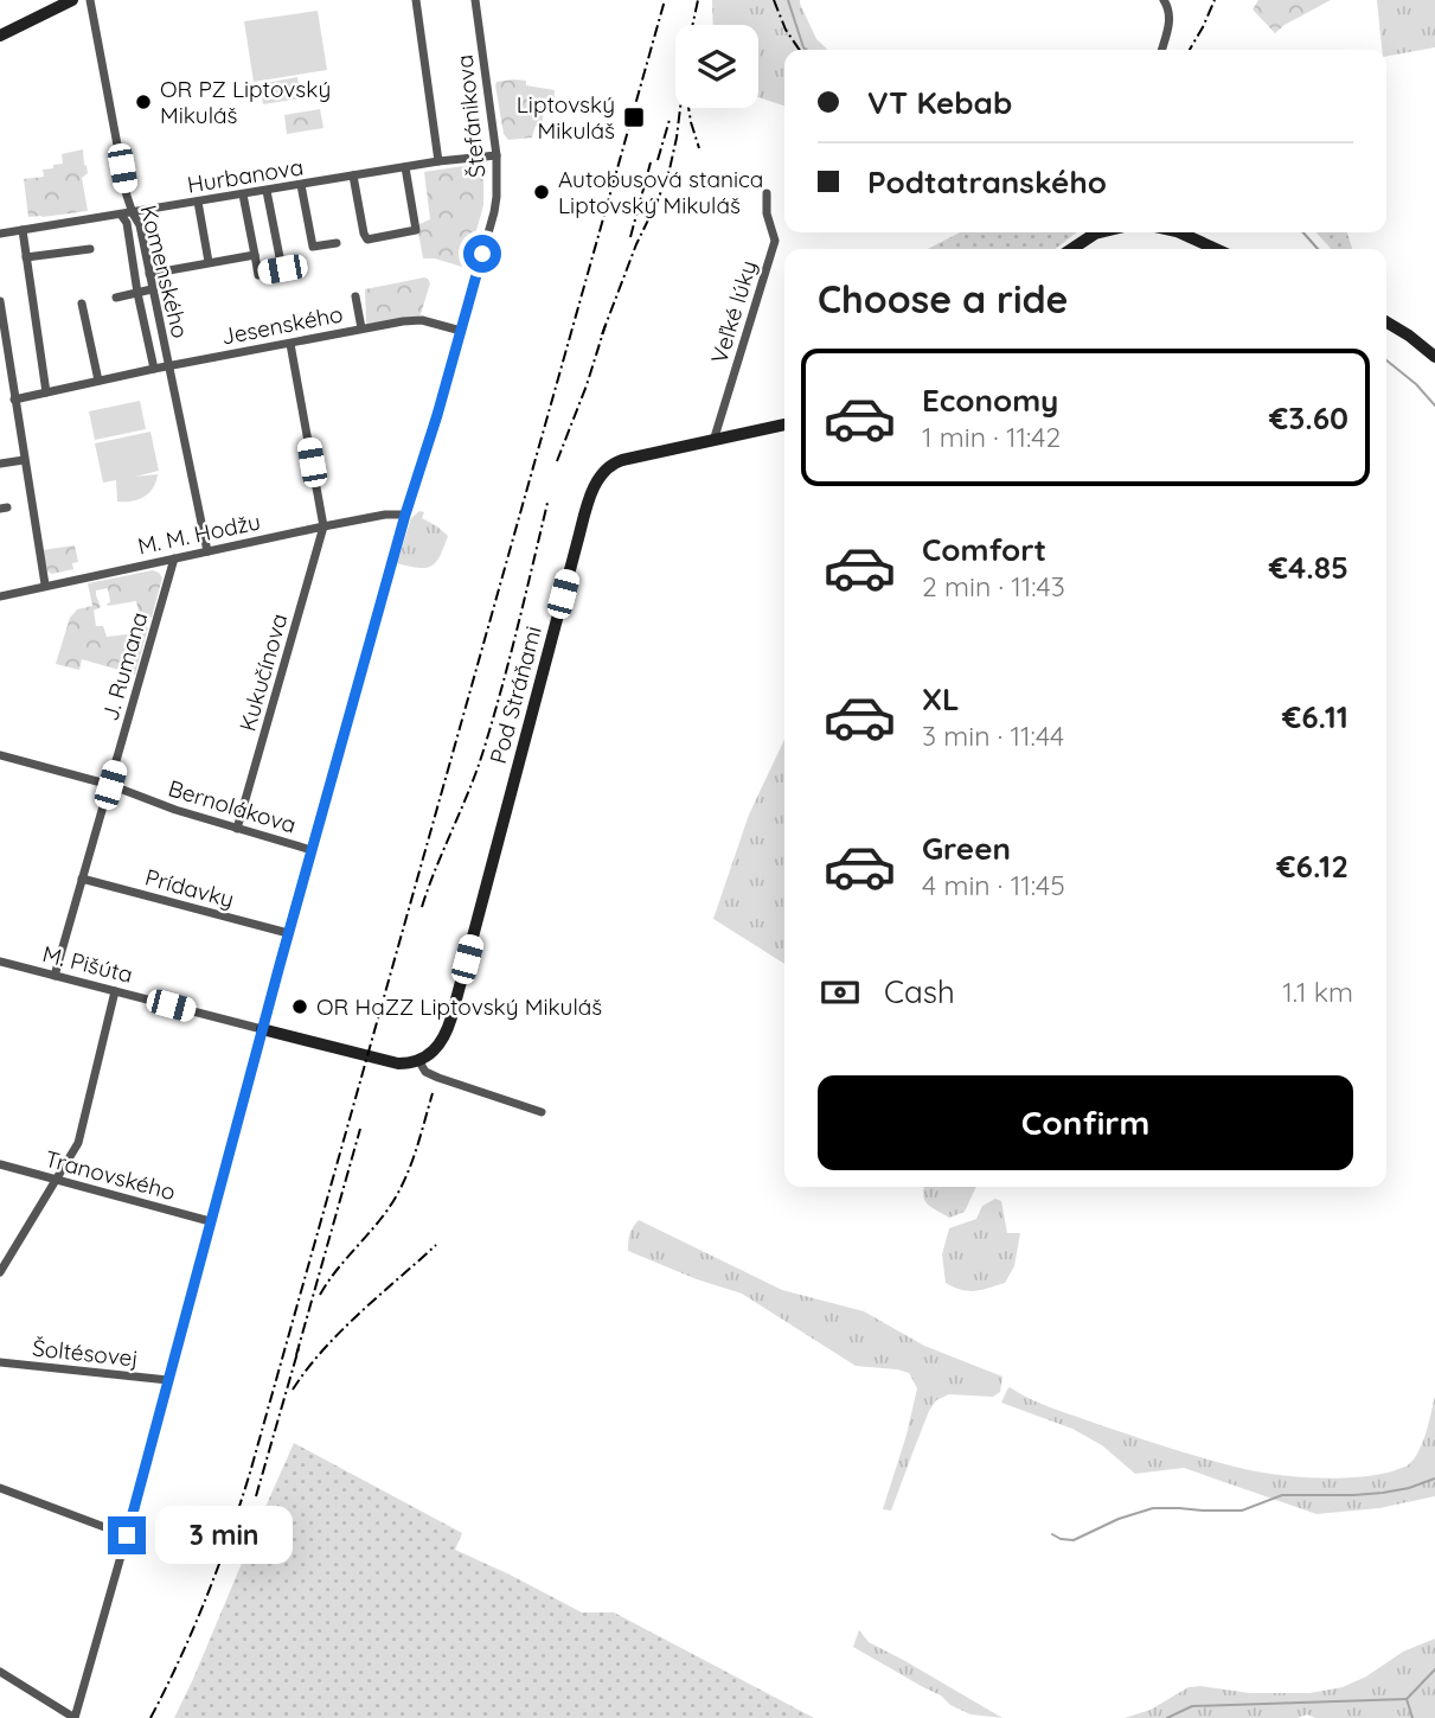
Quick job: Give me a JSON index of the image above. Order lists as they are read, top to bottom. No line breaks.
{"streets":{"street":["Štefánikova","Hurbanova","Komenského","Veľké lúky","Jesenského","M. M. Hodžu","J. Rumana","Kukučínova","Pod Stráňami","Bernolákova","Prídavky","M. Pišúta","Tranovského","Šoltésovej"]},"crossings":[["Štefánikova","Hurbanova"],["Štefánikova","Jesenského"],["Štefánikova","M. M. Hodžu"],["Štefánikova","Bernolákova"],["Štefánikova","Prídavky"],["Štefánikova","M. Pišúta"],["Štefánikova","Tranovského"],["Štefánikova","Šoltésovej"],["Hurbanova","Komenského"],["Komenského","Jesenského"],["Komenského","M. M. Hodžu"],["Veľké lúky","Pod Stráňami"],["M. M. Hodžu","J. Rumana"],["M. M. Hodžu","Kukučínova"],["J. Rumana","Bernolákova"],["J. Rumana","Prídavky"],["J. Rumana","M. Pišúta"],["Kukučínova","Bernolákova"]],"places":{"other":["OR PZ Liptovský Mikuláš","Autobusová stanica Liptovský Mikuláš","OR HaZZ Liptovský Mikuláš"],"transit":["Liptovský Mikuláš"]},"page":{"banner":["VT Kebab","Podtatranského"],"heading":"Choose a ride","list":[{"name":"Economy","note":"1 min · 11:42","value":"€3.60"},{"name":"Comfort","note":"2 min · 11:43","value":"€4.85"},{"name":"XL","note":"3 min · 11:44","value":"€6.11"},{"name":"Green","note":"4 min · 11:45","value":"€6.12"}],"pay":["Cash","1.1 km"],"buttons":"Confirm","bubble":"3 min"}}
